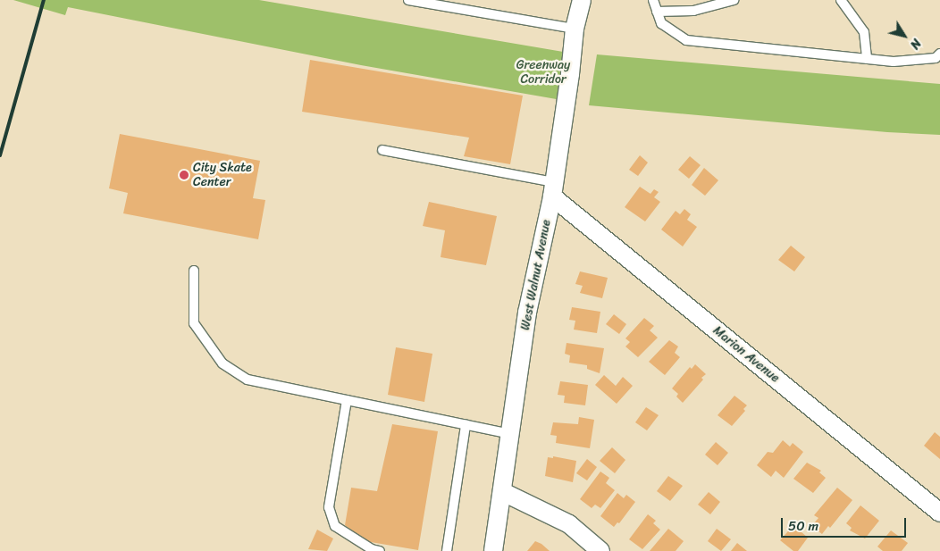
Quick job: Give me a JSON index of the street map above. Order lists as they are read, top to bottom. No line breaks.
{"streets":{"street":["West Walnut Avenue","Marion Avenue"]},"crossings":[["West Walnut Avenue","Marion Avenue"]],"parks":["Greenway Corridor"],"places":["City Skate Center"],"scale_bar":"50 m","north":"bottom right"}
